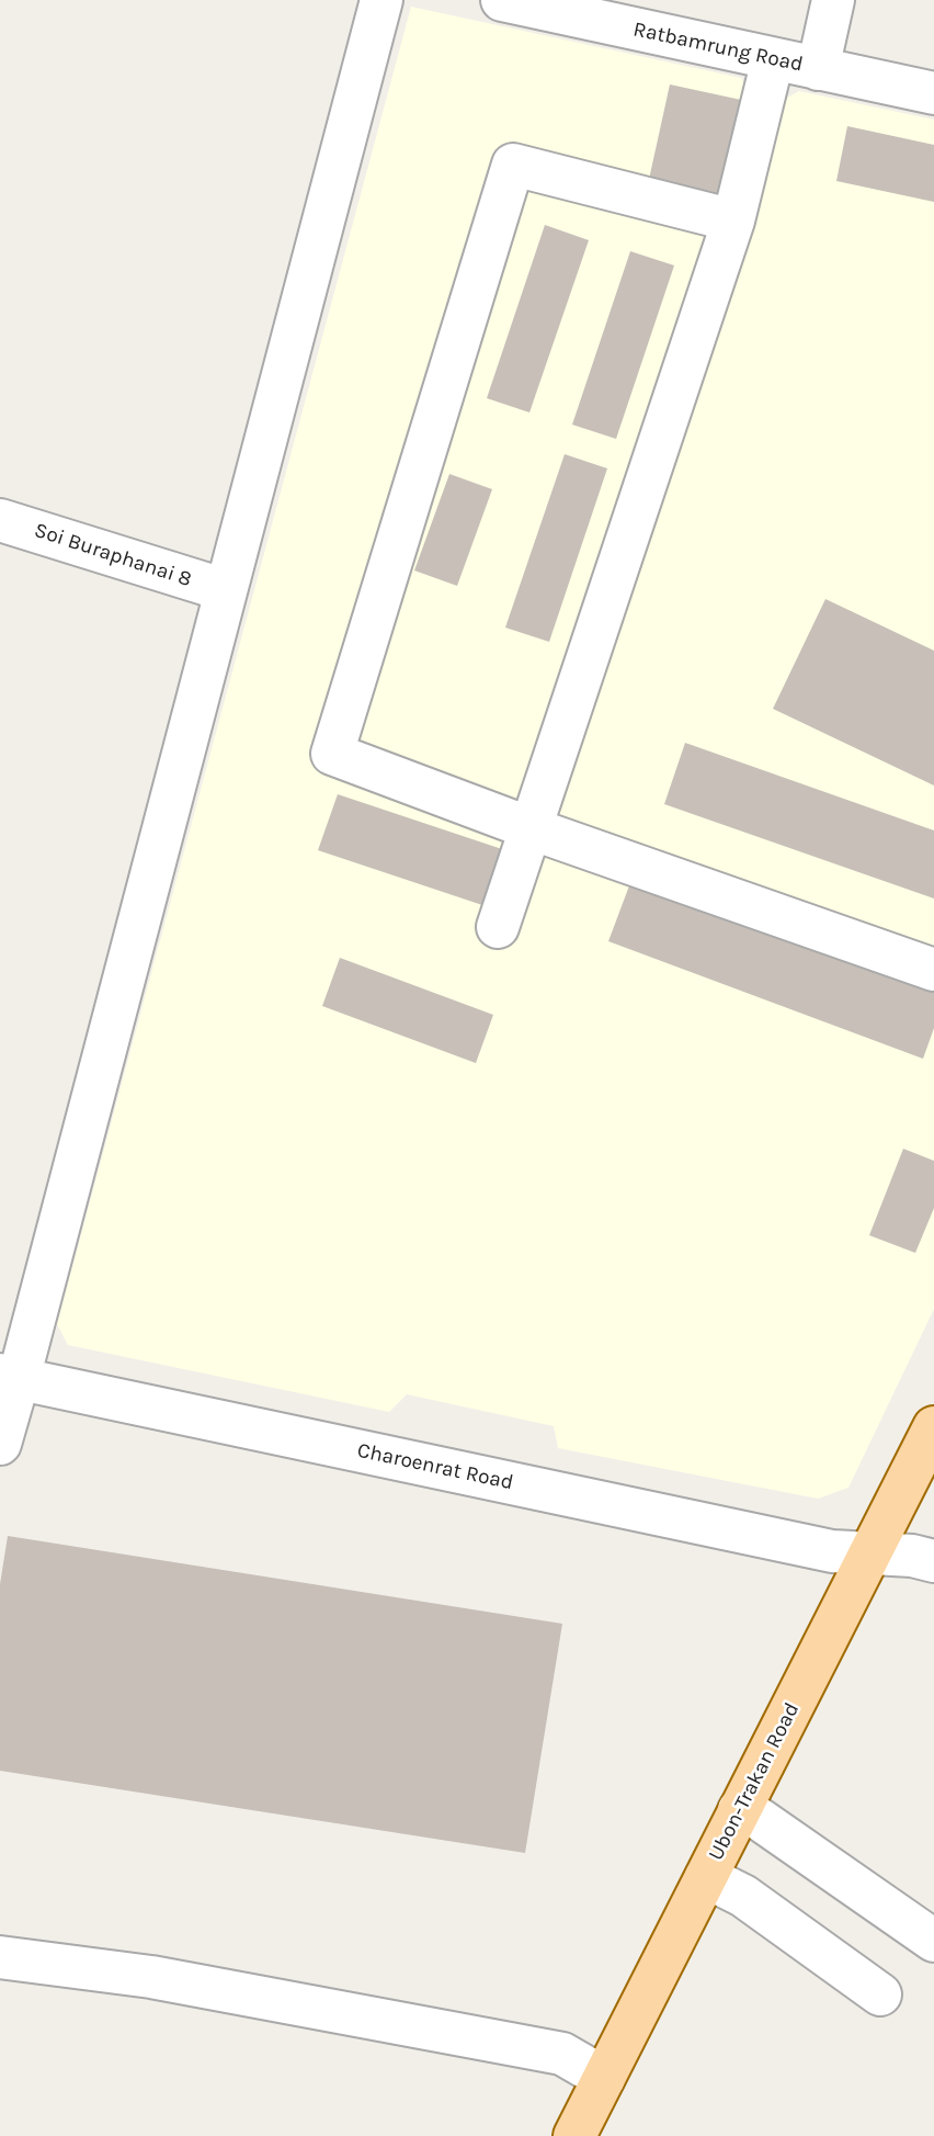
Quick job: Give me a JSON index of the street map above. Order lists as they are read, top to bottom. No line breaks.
{"streets":{"main road":["Ubon-Trakan Road"],"street":["Ratbamrung Road","Soi Buraphanai 8","Charoenrat Road"]},"crossings":[["Charoenrat Road","Ubon-Trakan Road"]]}
